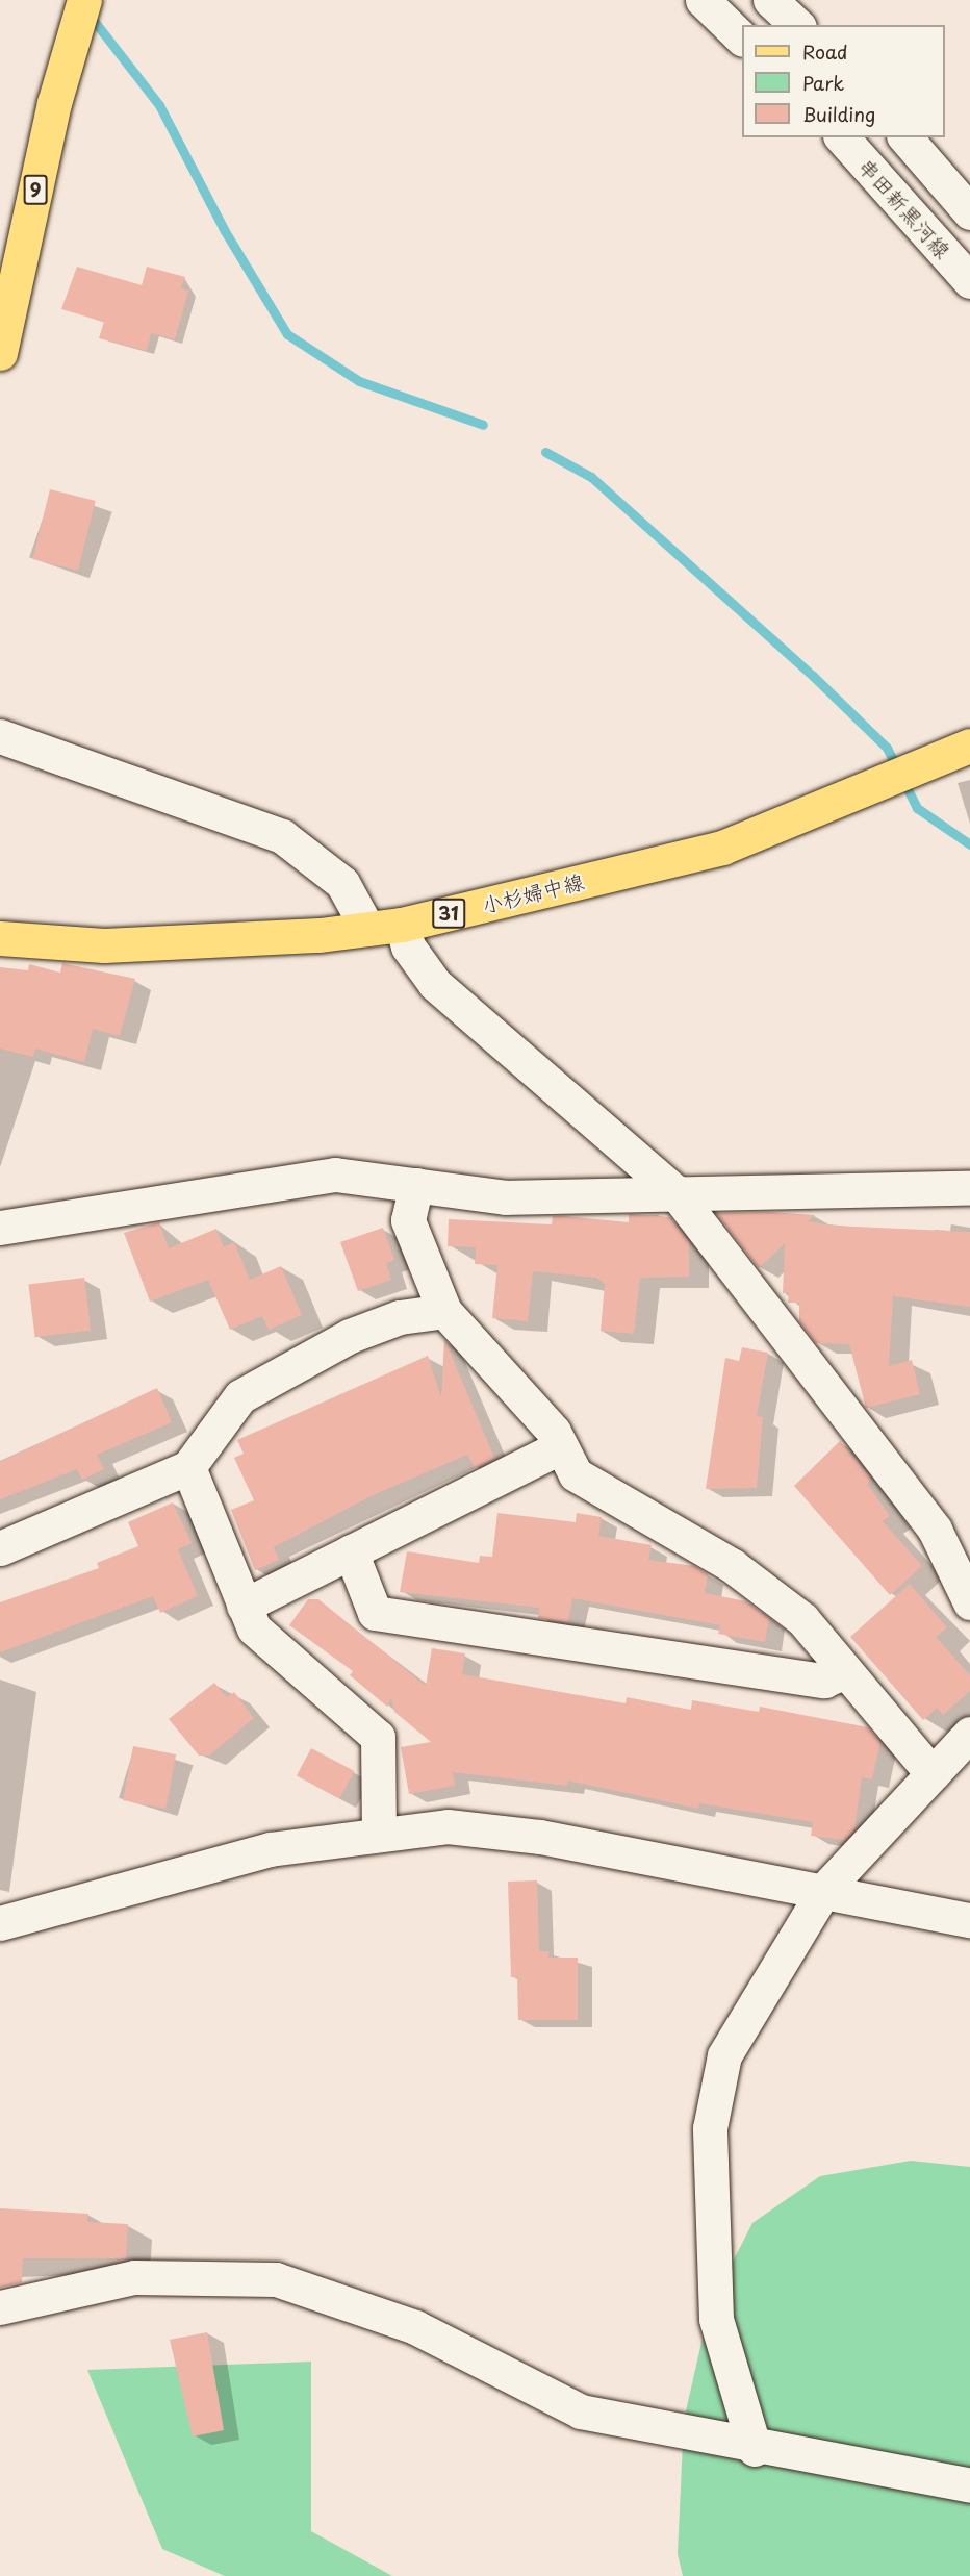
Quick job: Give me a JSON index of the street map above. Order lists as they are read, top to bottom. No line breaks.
{"streets":{"main road":["9","小杉婦中線","31"],"street":["串田新黒河線"]},"legend":["Road","Park","Building"]}
